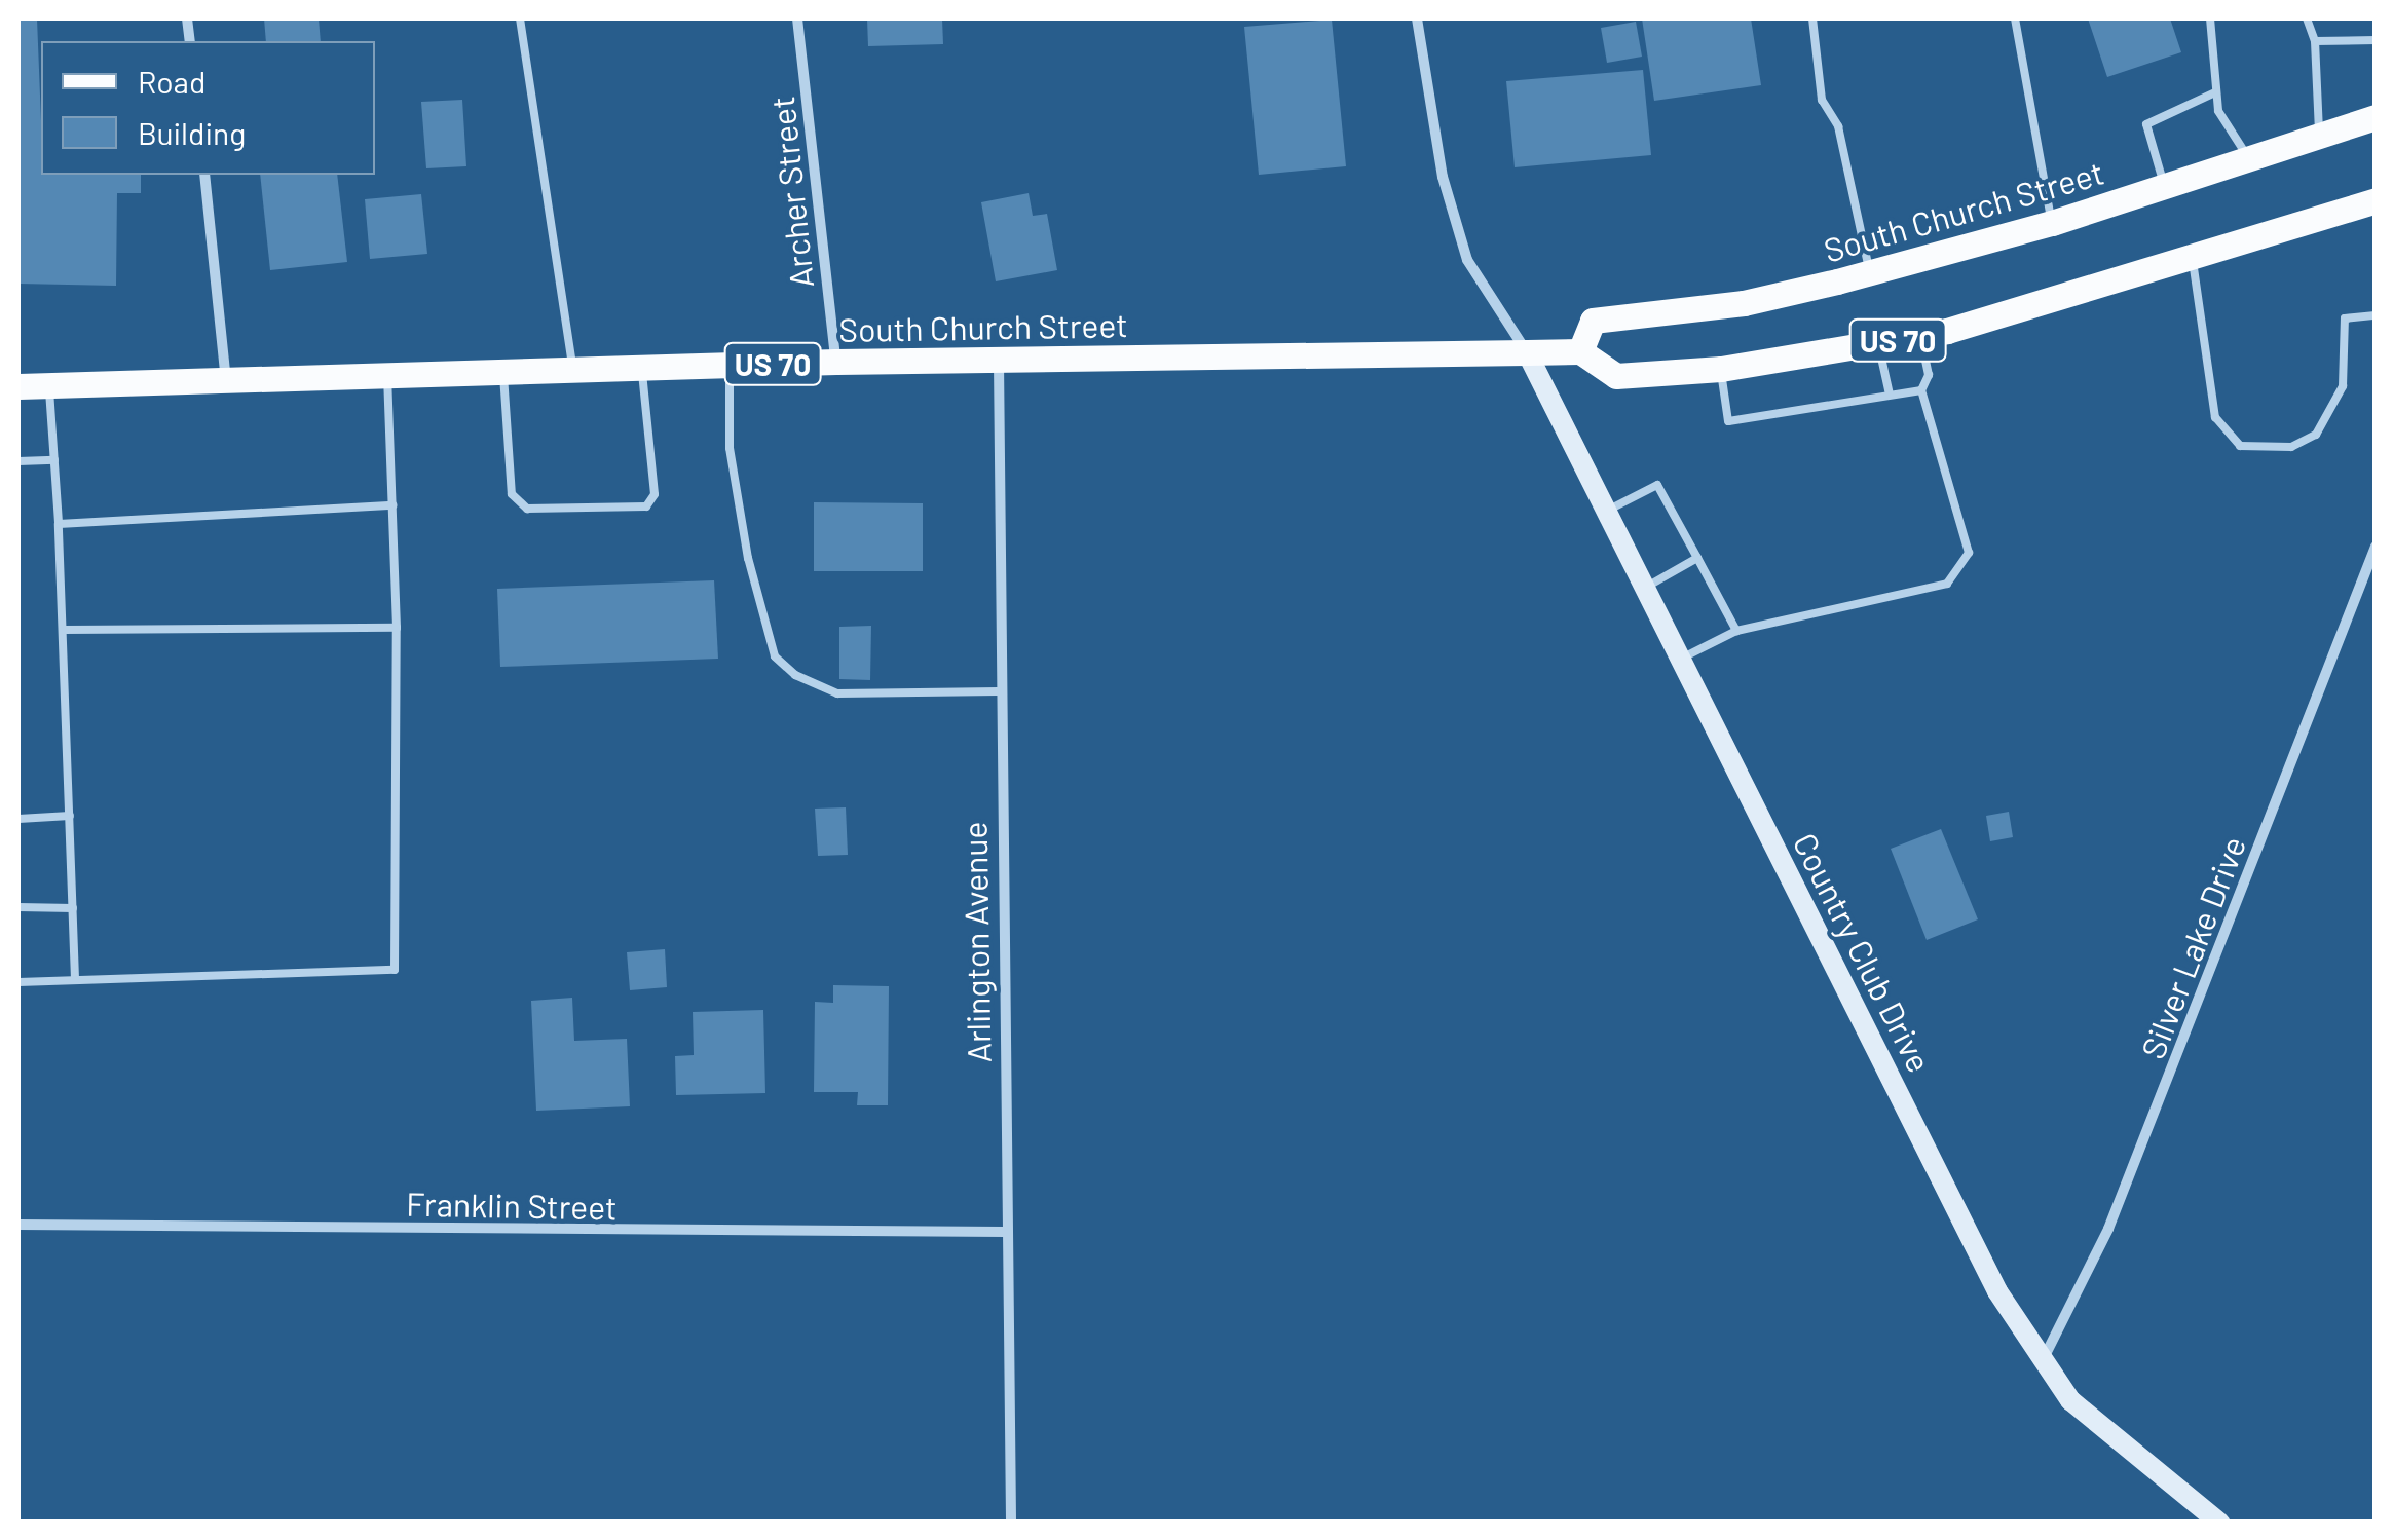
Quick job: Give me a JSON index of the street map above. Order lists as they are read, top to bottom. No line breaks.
{"streets":{"main road":["South Church Street","US 70"],"street":["Archer Street","Arlington Avenue","Silver Lake Drive","Country Club Drive","Franklin Street"]},"crossings":[["Archer Street","South Church Street"],["South Church Street","Arlington Avenue"],["South Church Street","Country Club Drive"],["Arlington Avenue","Franklin Street"],["Silver Lake Drive","Country Club Drive"]],"legend":["Road","Building"]}
